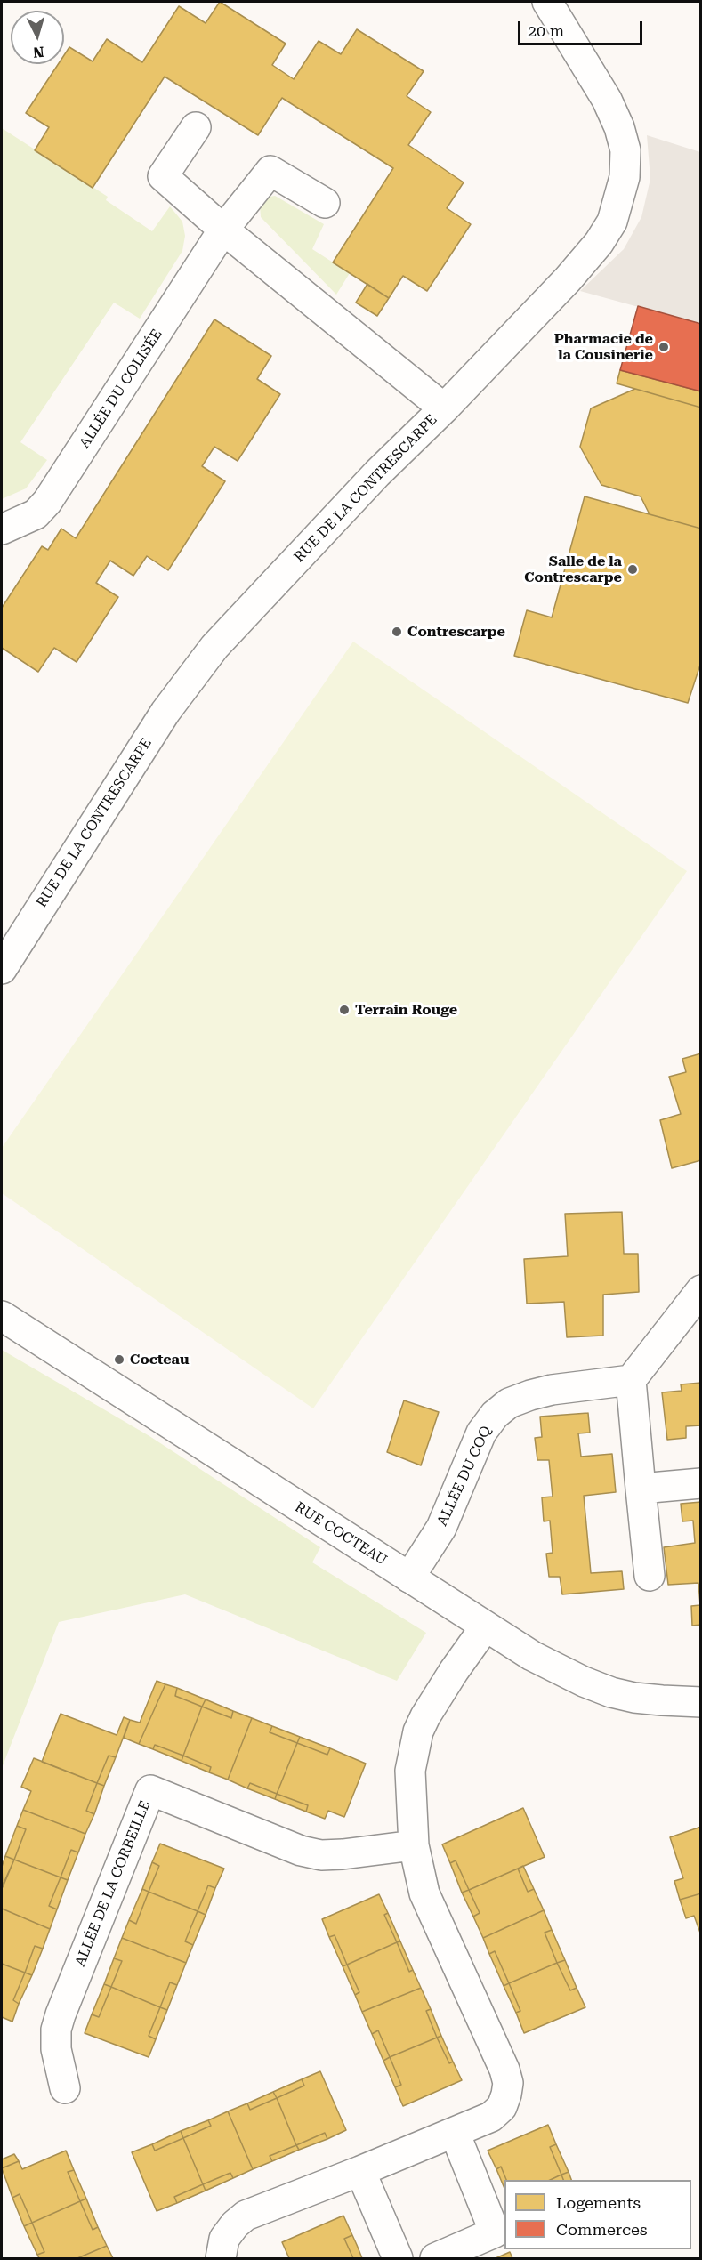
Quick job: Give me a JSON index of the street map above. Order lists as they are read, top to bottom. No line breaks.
{"streets":{"street":["ALLÉE DU COLISÉE","RUE DE LA CONTRESCARPE","ALLÉE DU COQ","RUE COCTEAU","ALLÉE DE LA CORBEILLE"]},"crossings":[["ALLÉE DU COQ","RUE COCTEAU"]],"places":["Pharmacie de la Cousinerie","Salle de la Contrescarpe","Contrescarpe","Terrain Rouge","Cocteau"],"legend":["Logements","Commerces"],"scale_bar":"20 m","north":"bottom"}
